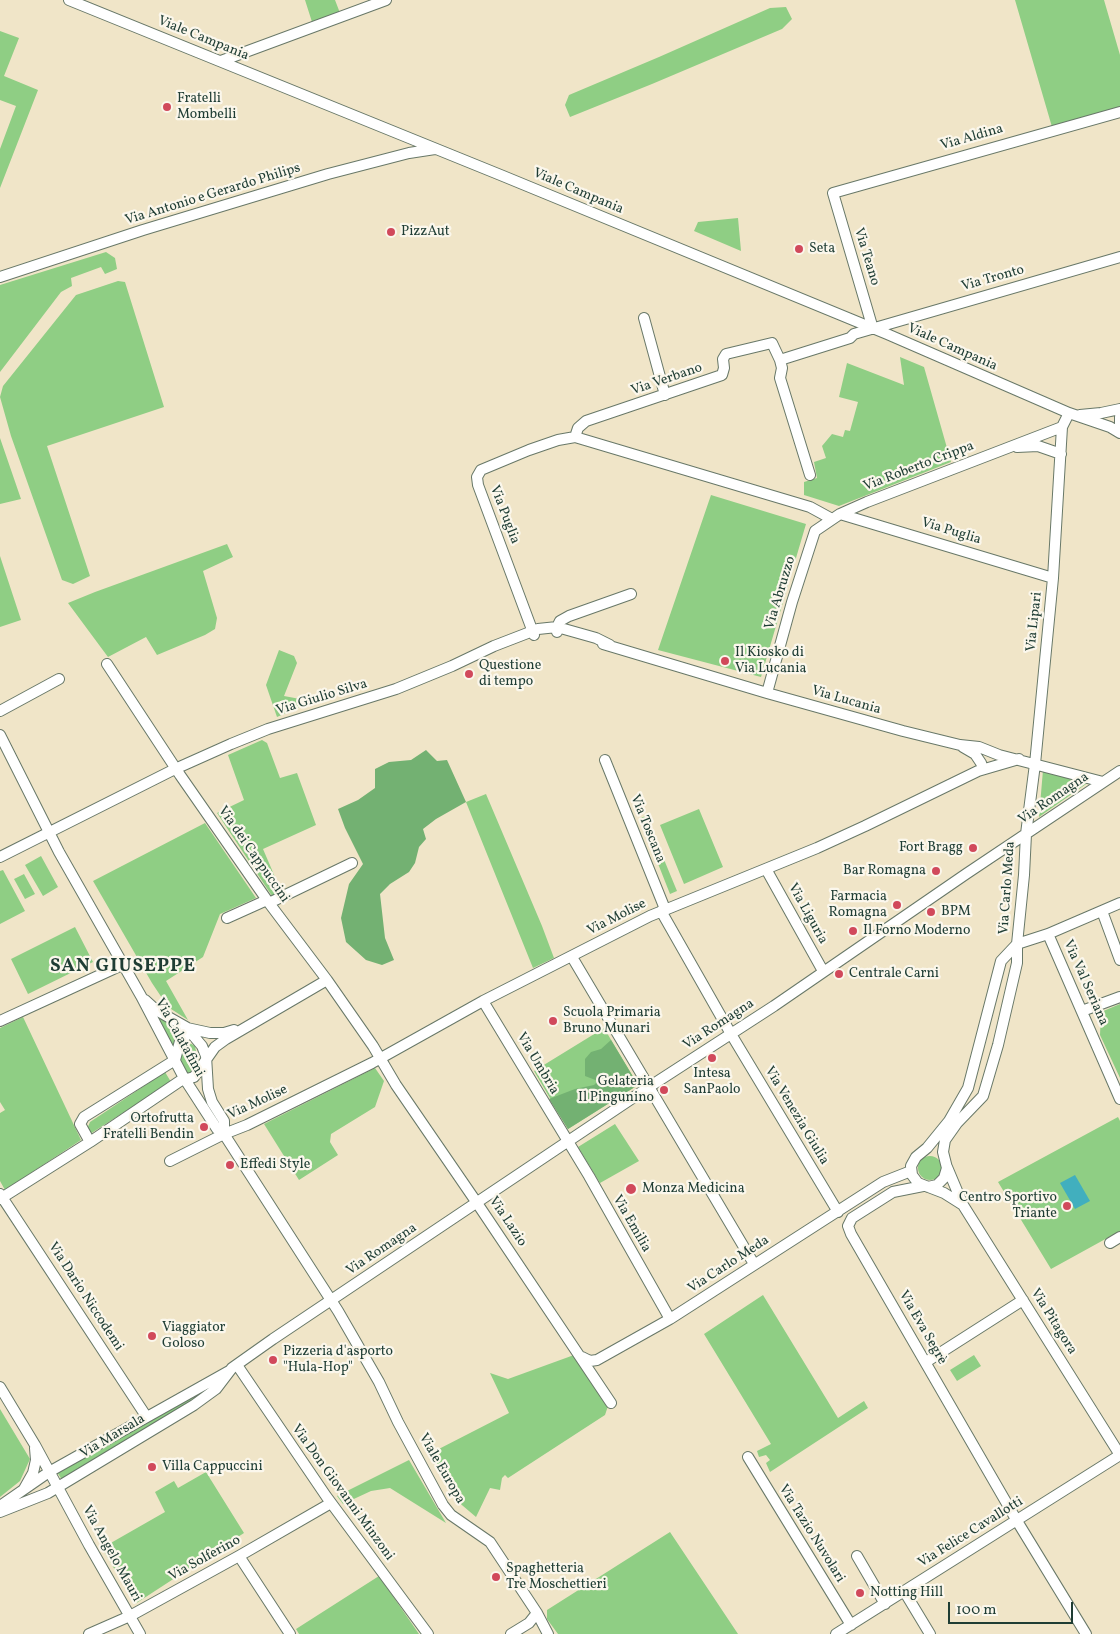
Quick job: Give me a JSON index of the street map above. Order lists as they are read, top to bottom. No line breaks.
{"streets":{"street":["Viale Campania","Via Aldina","Via Antonio e Gerardo Philips","Via Teano","Via Tronto","Via Verbano","Via Roberto Crippa","Via Puglia","Via Abruzzo","Via Lipari","Via Giulio Silva","Via Lucania","Via Romagna","Via Toscana","Via dei Cappuccini","Via Carlo Meda","Via Liguria","Via Molise","Via Val Seriana","Via Calatafimi","Via Umbria","Via Venezia Giulia","Via Lazio","Via Emilia","Via Dario Niccodemi","Via Pitagora","Via Eva Segrè","Via Marsala","Viale Europa","Via Don Giovanni Minzoni","Via Felice Cavallotti","Via Tazio Nuvolari","Via Angelo Mauri","Via Solferino"]},"crossings":[["Viale Campania","Via Antonio e Gerardo Philips"],["Viale Campania","Via Teano"],["Viale Campania","Via Tronto"],["Viale Campania","Via Lipari"],["Via Aldina","Via Teano"],["Via Teano","Via Tronto"],["Via Verbano","Via Puglia"],["Via Roberto Crippa","Via Puglia"],["Via Roberto Crippa","Via Abruzzo"],["Via Roberto Crippa","Via Lipari"],["Via Puglia","Via Abruzzo"],["Via Puglia","Via Lipari"],["Via Puglia","Via Giulio Silva"],["Via Abruzzo","Via Lucania"],["Via Lipari","Via Romagna"],["Via Lipari","Via Carlo Meda"],["Via Giulio Silva","Via Lucania"],["Via Giulio Silva","Via dei Cappuccini"],["Via Giulio Silva","Via Calatafimi"],["Via Lucania","Via Molise"],["Via Romagna","Via Toscana"],["Via Romagna","Via Carlo Meda"],["Via Romagna","Via Liguria"],["Via Romagna","Via Calatafimi"],["Via Romagna","Via Umbria"],["Via Romagna","Via Venezia Giulia"],["Via Romagna","Via Lazio"],["Via Romagna","Via Emilia"],["Via Romagna","Via Marsala"],["Via Romagna","Viale Europa"],["Via Toscana","Via Molise"],["Via Toscana","Via Venezia Giulia"],["Via dei Cappuccini","Via Molise"],["Via dei Cappuccini","Via Lazio"],["Via Carlo Meda","Via Val Seriana"],["Via Carlo Meda","Via Venezia Giulia"],["Via Carlo Meda","Via Lazio"],["Via Carlo Meda","Via Emilia"],["Via Carlo Meda","Via Pitagora"],["Via Carlo Meda","Via Eva Segrè"],["Via Liguria","Via Molise"],["Via Molise","Via Calatafimi"],["Via Molise","Via Umbria"],["Via Molise","Via Lazio"],["Via Calatafimi","Via Marsala"],["Via Calatafimi","Viale Europa"],["Via Umbria","Via Emilia"],["Via Dario Niccodemi","Via Marsala"],["Via Pitagora","Via Eva Segrè"],["Via Pitagora","Via Felice Cavallotti"],["Via Eva Segrè","Via Felice Cavallotti"],["Via Marsala","Viale Europa"],["Via Marsala","Via Don Giovanni Minzoni"],["Via Marsala","Via Angelo Mauri"],["Via Don Giovanni Minzoni","Via Solferino"],["Via Felice Cavallotti","Via Tazio Nuvolari"],["Via Angelo Mauri","Via Solferino"]],"districts":["SAN GIUSEPPE"],"places":["Fratelli Mombelli","PizzAut","Seta","Il Kiosko di Via Lucania","Questione di tempo","Fort Bragg","Bar Romagna","Farmacia Romagna","BPM","Il Forno Moderno","Centrale Carni","Scuola Primaria Bruno Munari","Intesa SanPaolo","Gelateria Il Pingunino","Ortofrutta Fratelli Bendin","Effedi Style","Monza Medicina","Centro Sportivo Triante","Viaggiator Goloso","Pizzeria d'asporto \"Hula-Hop\"","Villa Cappuccini","Spaghetteria Tre Moschettieri","Notting Hill"],"scale_bar":"100 m"}
